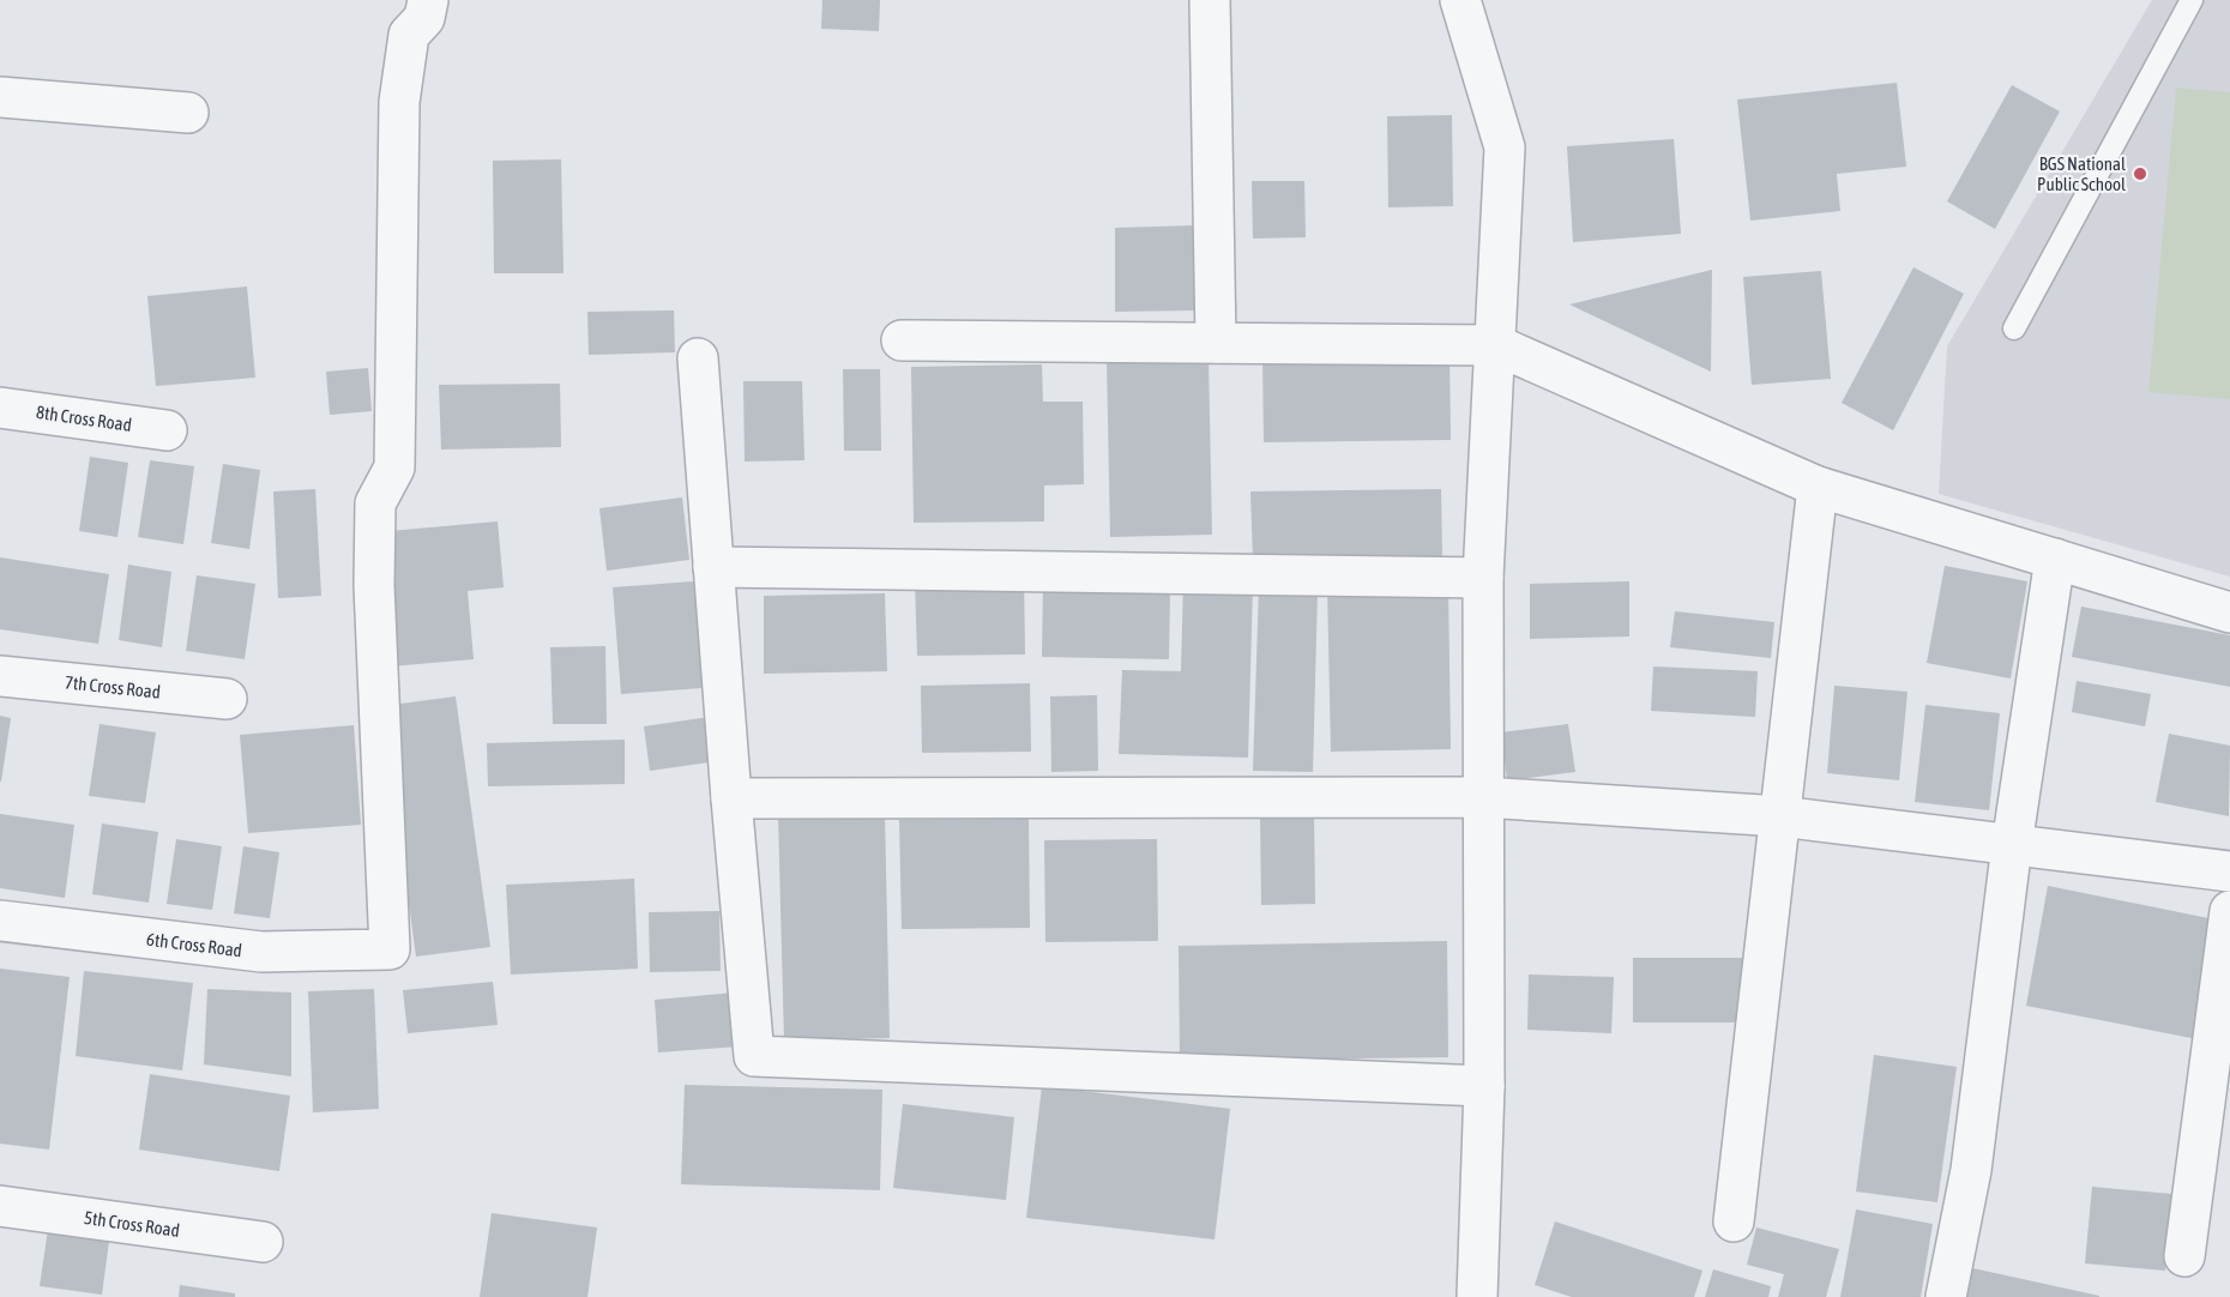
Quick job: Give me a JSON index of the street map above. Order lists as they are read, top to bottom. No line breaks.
{"streets":{"street":["8th Cross Road","7th Cross Road","6th Cross Road","5th Cross Road"]},"places":["BGS National Public School"]}
